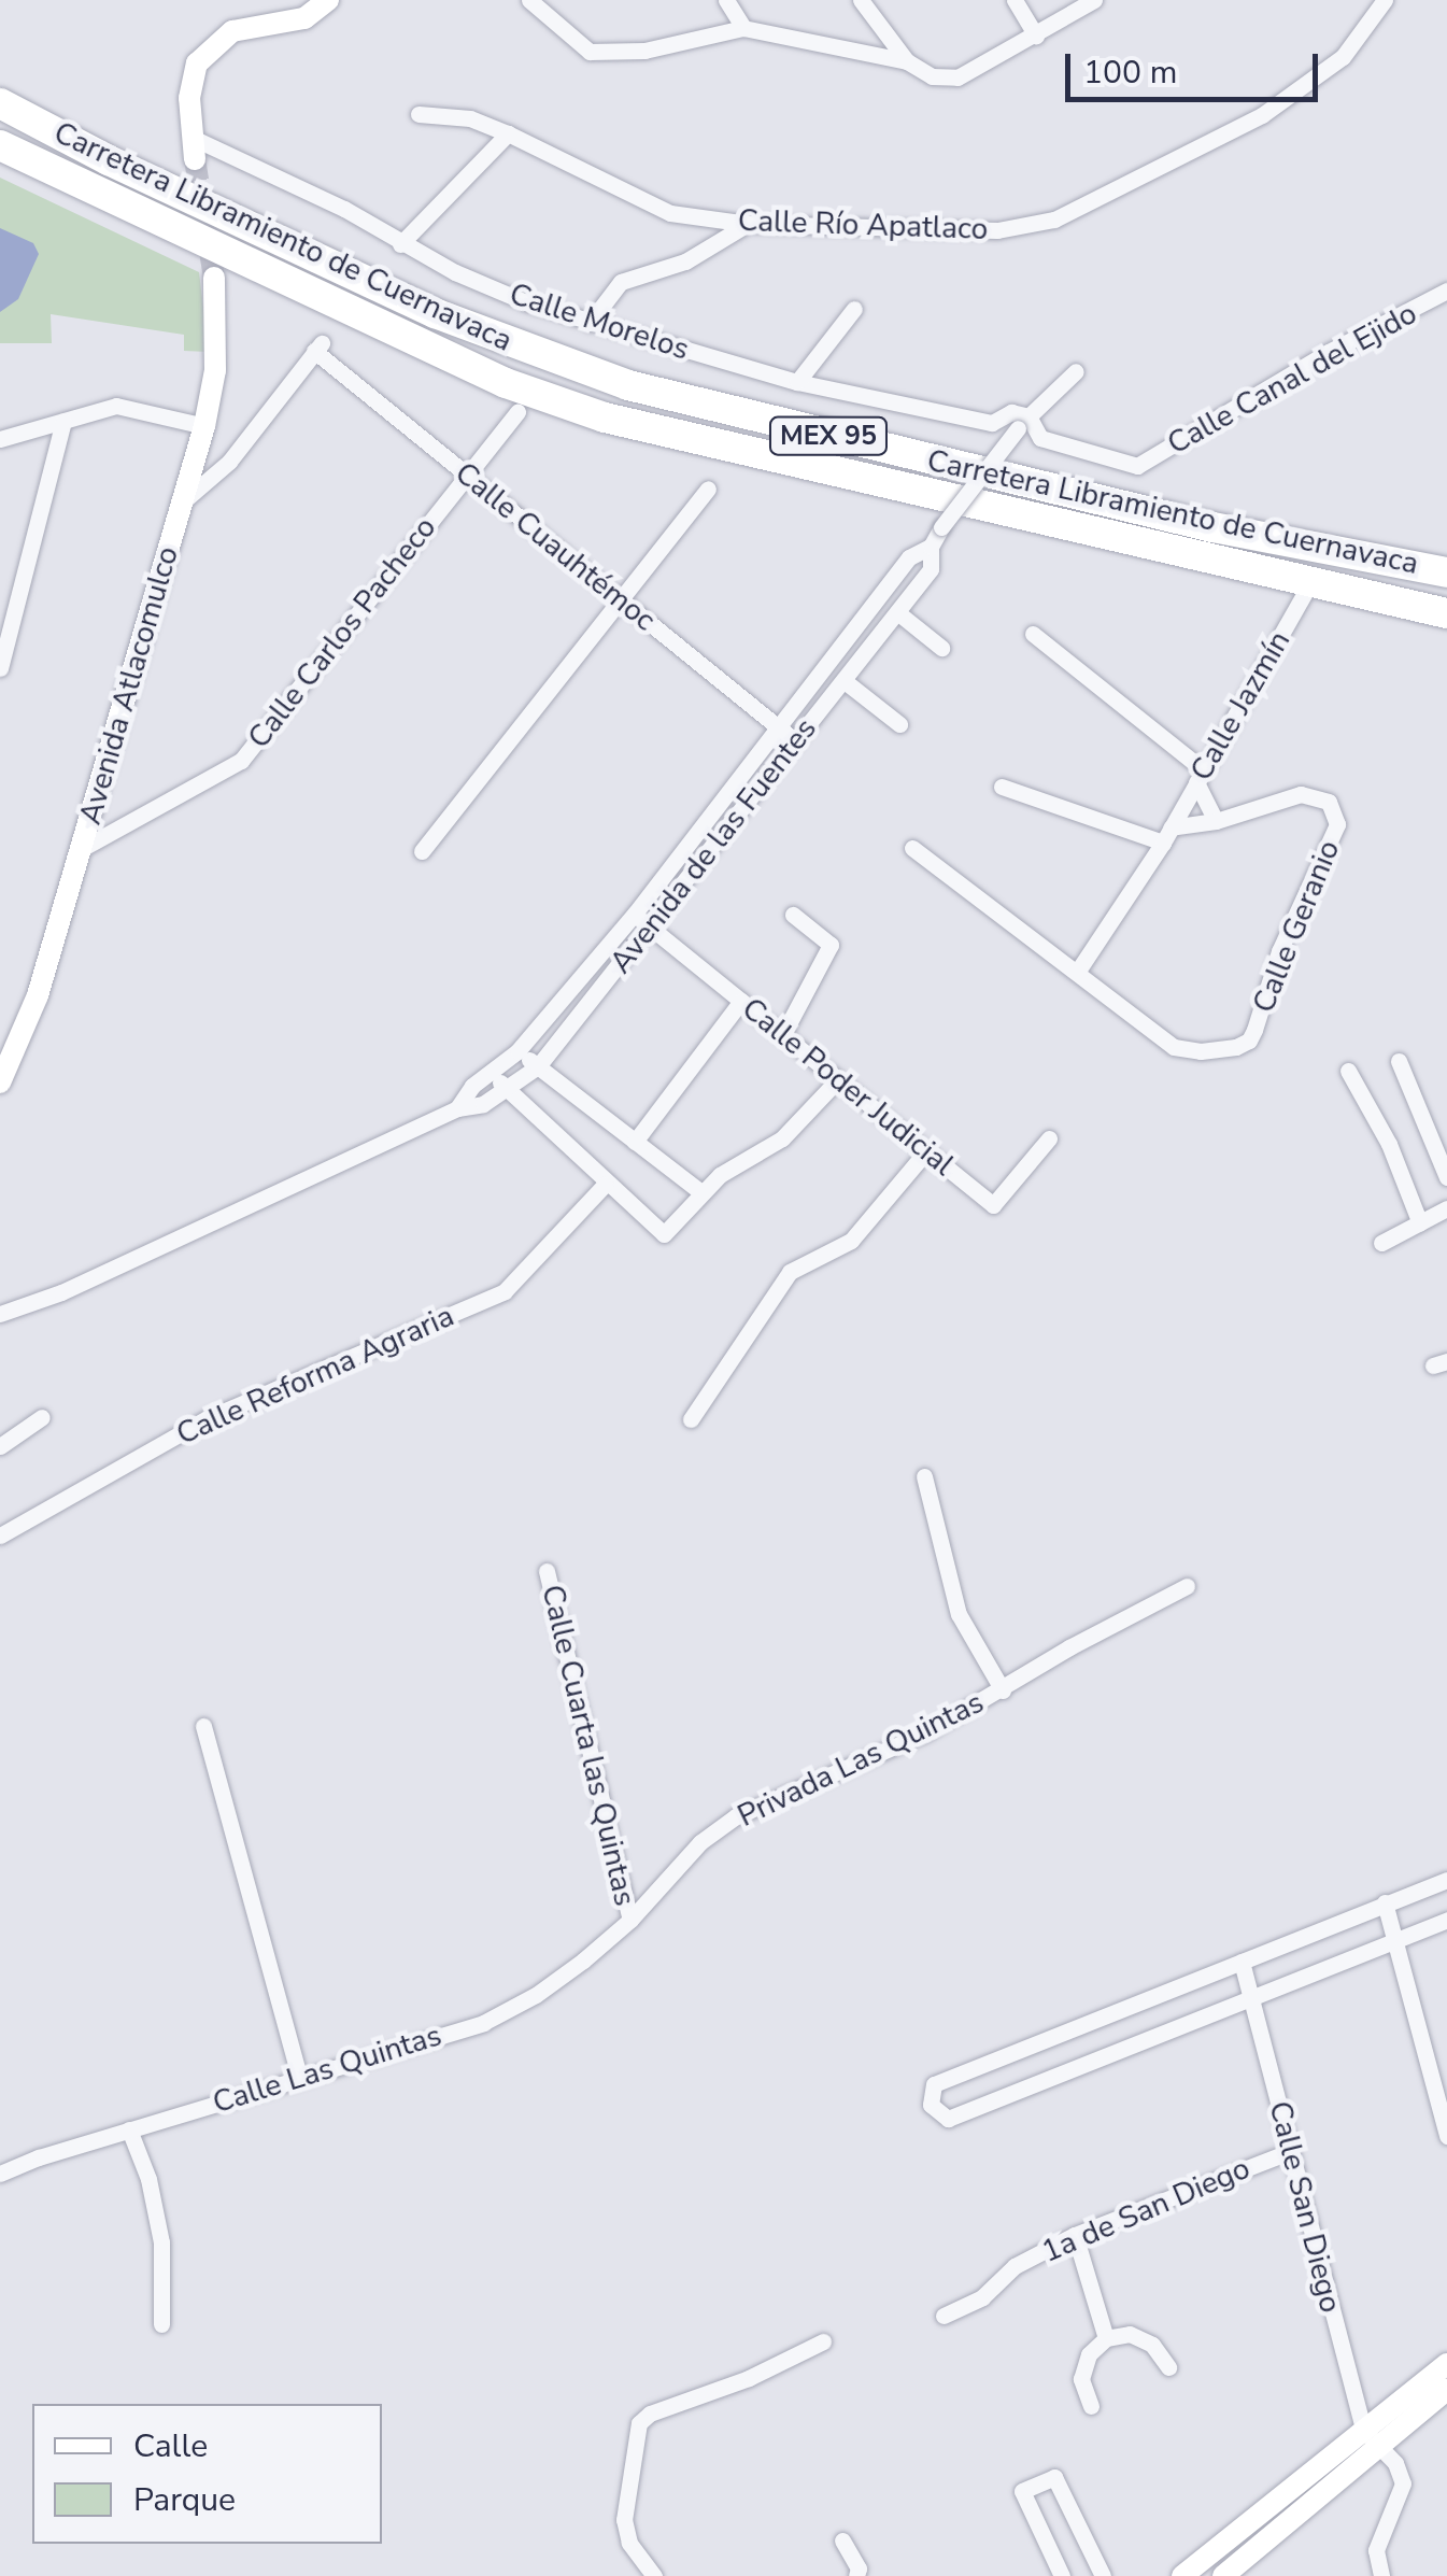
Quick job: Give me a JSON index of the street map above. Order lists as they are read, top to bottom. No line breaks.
{"streets":{"highway":["Carretera Libramiento de Cuernavaca","MEX 95"],"main road":["Avenida Atlacomulco"],"street":["Calle Río Apatlaco","Calle Morelos","Calle Canal del Ejido","Calle Cuauhtémoc","Calle Carlos Pacheco","Calle Jazmín","Avenida de las Fuentes","Calle Geranio","Calle Poder Judicial","Calle Reforma Agraria","Calle Cuarta las Quintas","Privada Las Quintas","Calle Las Quintas","Calle San Diego","1a de San Diego"]},"crossings":[["Carretera Libramiento de Cuernavaca","Calle Jazmín"],["Calle Morelos","Calle Canal del Ejido"],["Calle Morelos","Avenida de las Fuentes"],["Calle Canal del Ejido","Avenida de las Fuentes"],["Calle Cuauhtémoc","Calle Carlos Pacheco"],["Calle Cuauhtémoc","Avenida Atlacomulco"],["Calle Cuauhtémoc","Avenida de las Fuentes"],["Calle Carlos Pacheco","Avenida Atlacomulco"],["Calle Jazmín","Calle Geranio"],["Avenida de las Fuentes","Calle Poder Judicial"],["Calle Cuarta las Quintas","Privada Las Quintas"],["Calle Cuarta las Quintas","Calle Las Quintas"],["Privada Las Quintas","Calle Las Quintas"],["Calle San Diego","1a de San Diego"]],"legend":["Calle","Parque"],"scale_bar":"100 m"}
